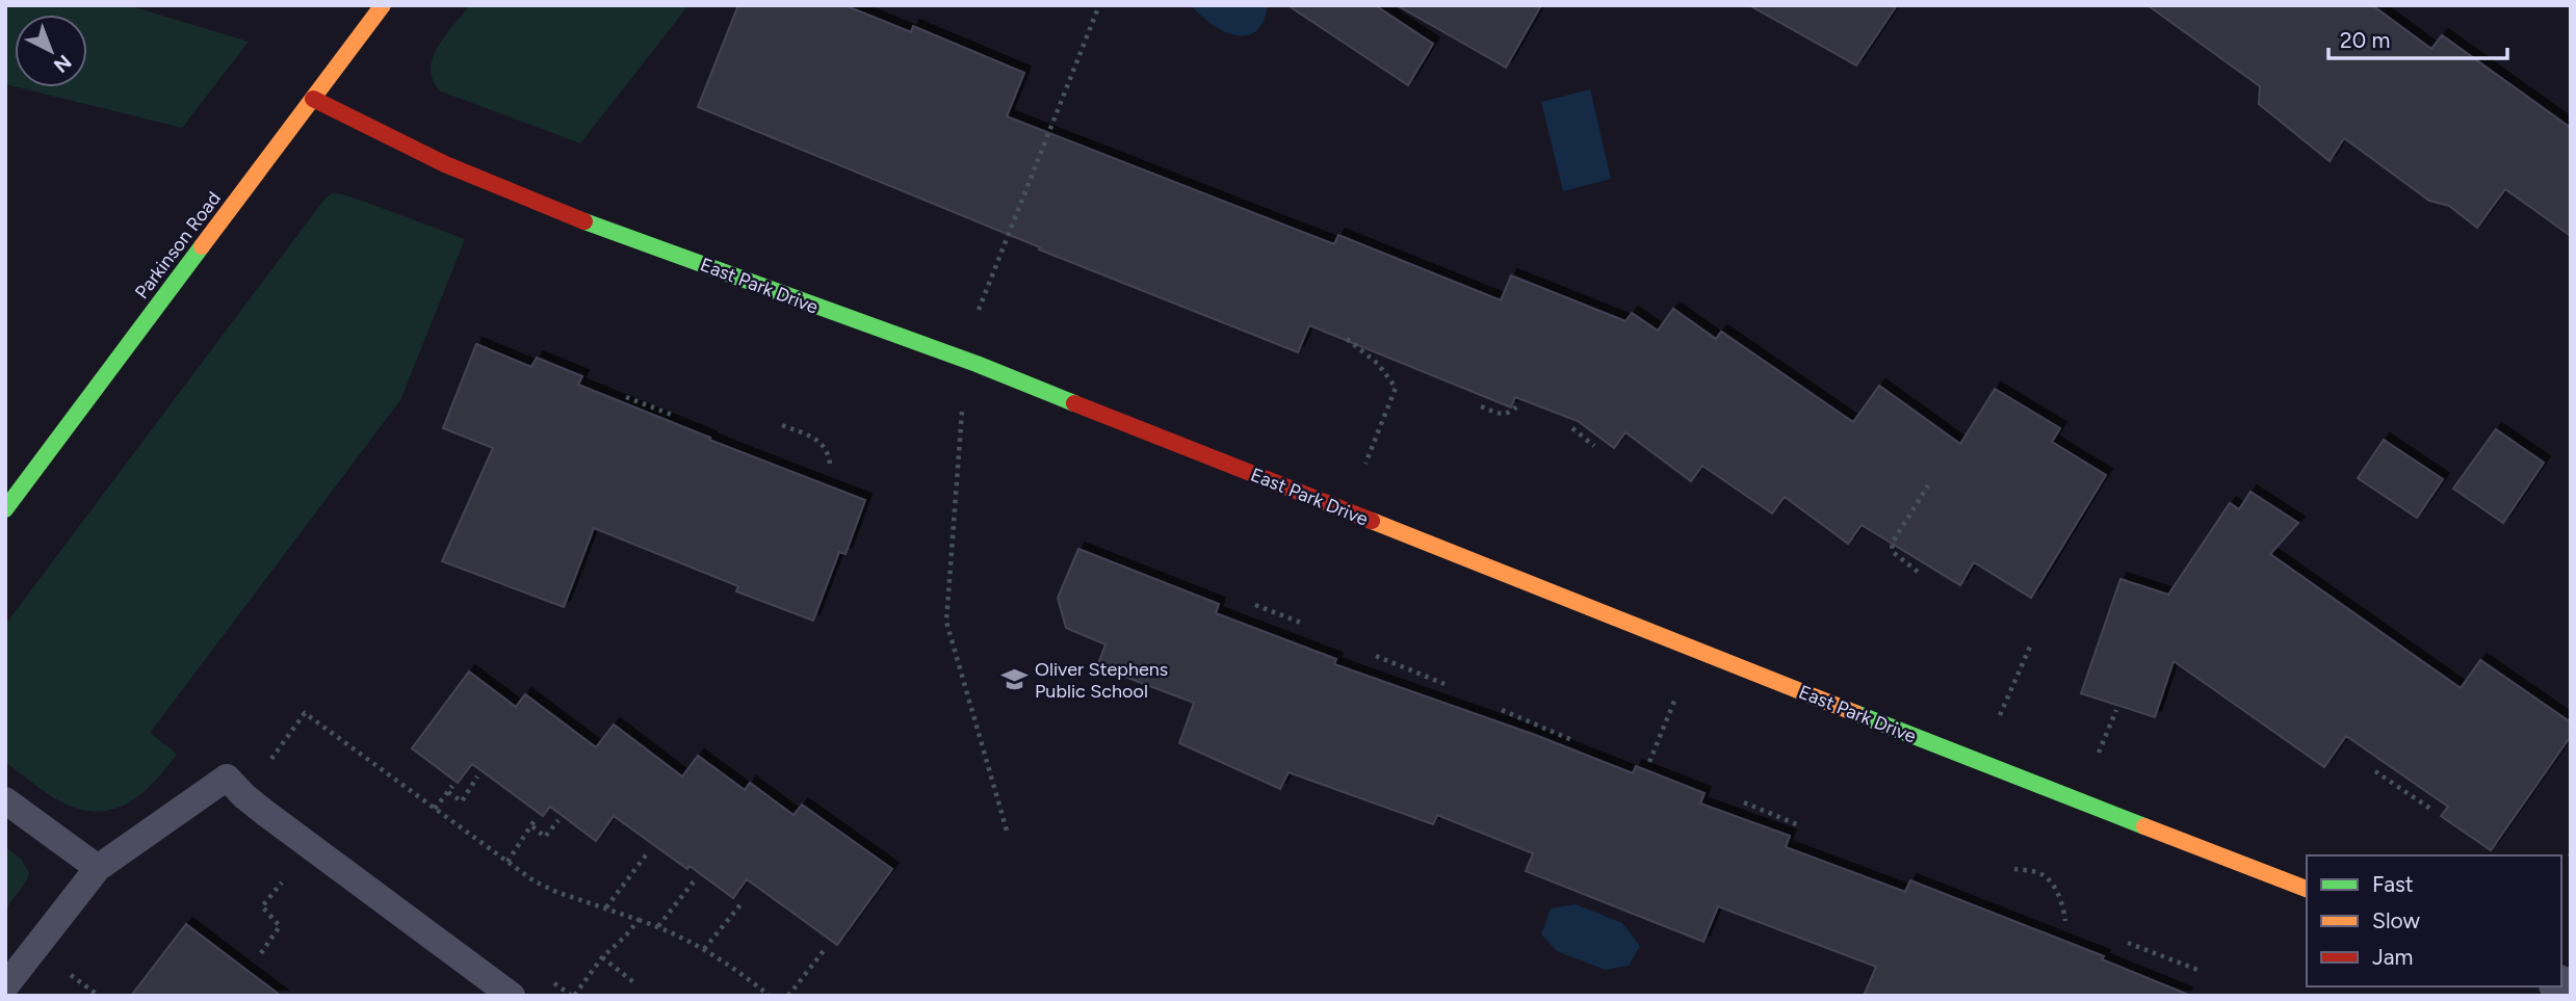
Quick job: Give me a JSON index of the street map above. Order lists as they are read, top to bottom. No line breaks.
{"streets":{"street":["Parkinson Road","East Park Drive"]},"crossings":[["Parkinson Road","East Park Drive"]],"places":{"school or university":["Oliver Stephens Public School"]},"legend":["Fast","Slow","Jam"],"scale_bar":"20 m","north":"bottom right"}
